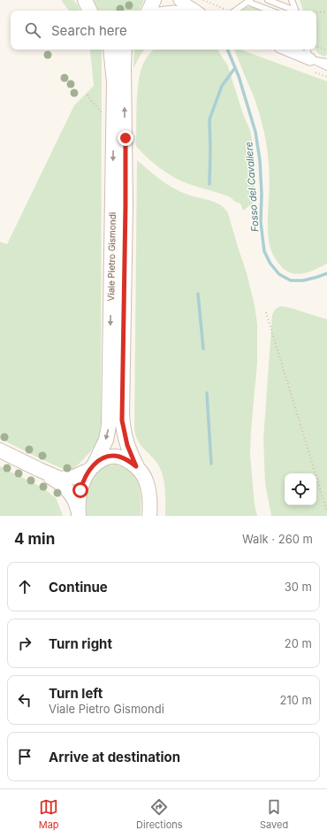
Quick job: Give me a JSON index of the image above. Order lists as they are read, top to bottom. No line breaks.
{"streets":{"street":["Viale Pietro Gismondi"]},"water":["Fosso del Cavaliere"],"page":{"search":"Search here","heading":["4 min","Walk · 260 m"],"list":[["Continue","30 m"],["Turn right","20 m"],["Turn left","Viale Pietro Gismondi","210 m"],"Arrive at destination"],"nav":["Map","Directions","Saved"]}}
